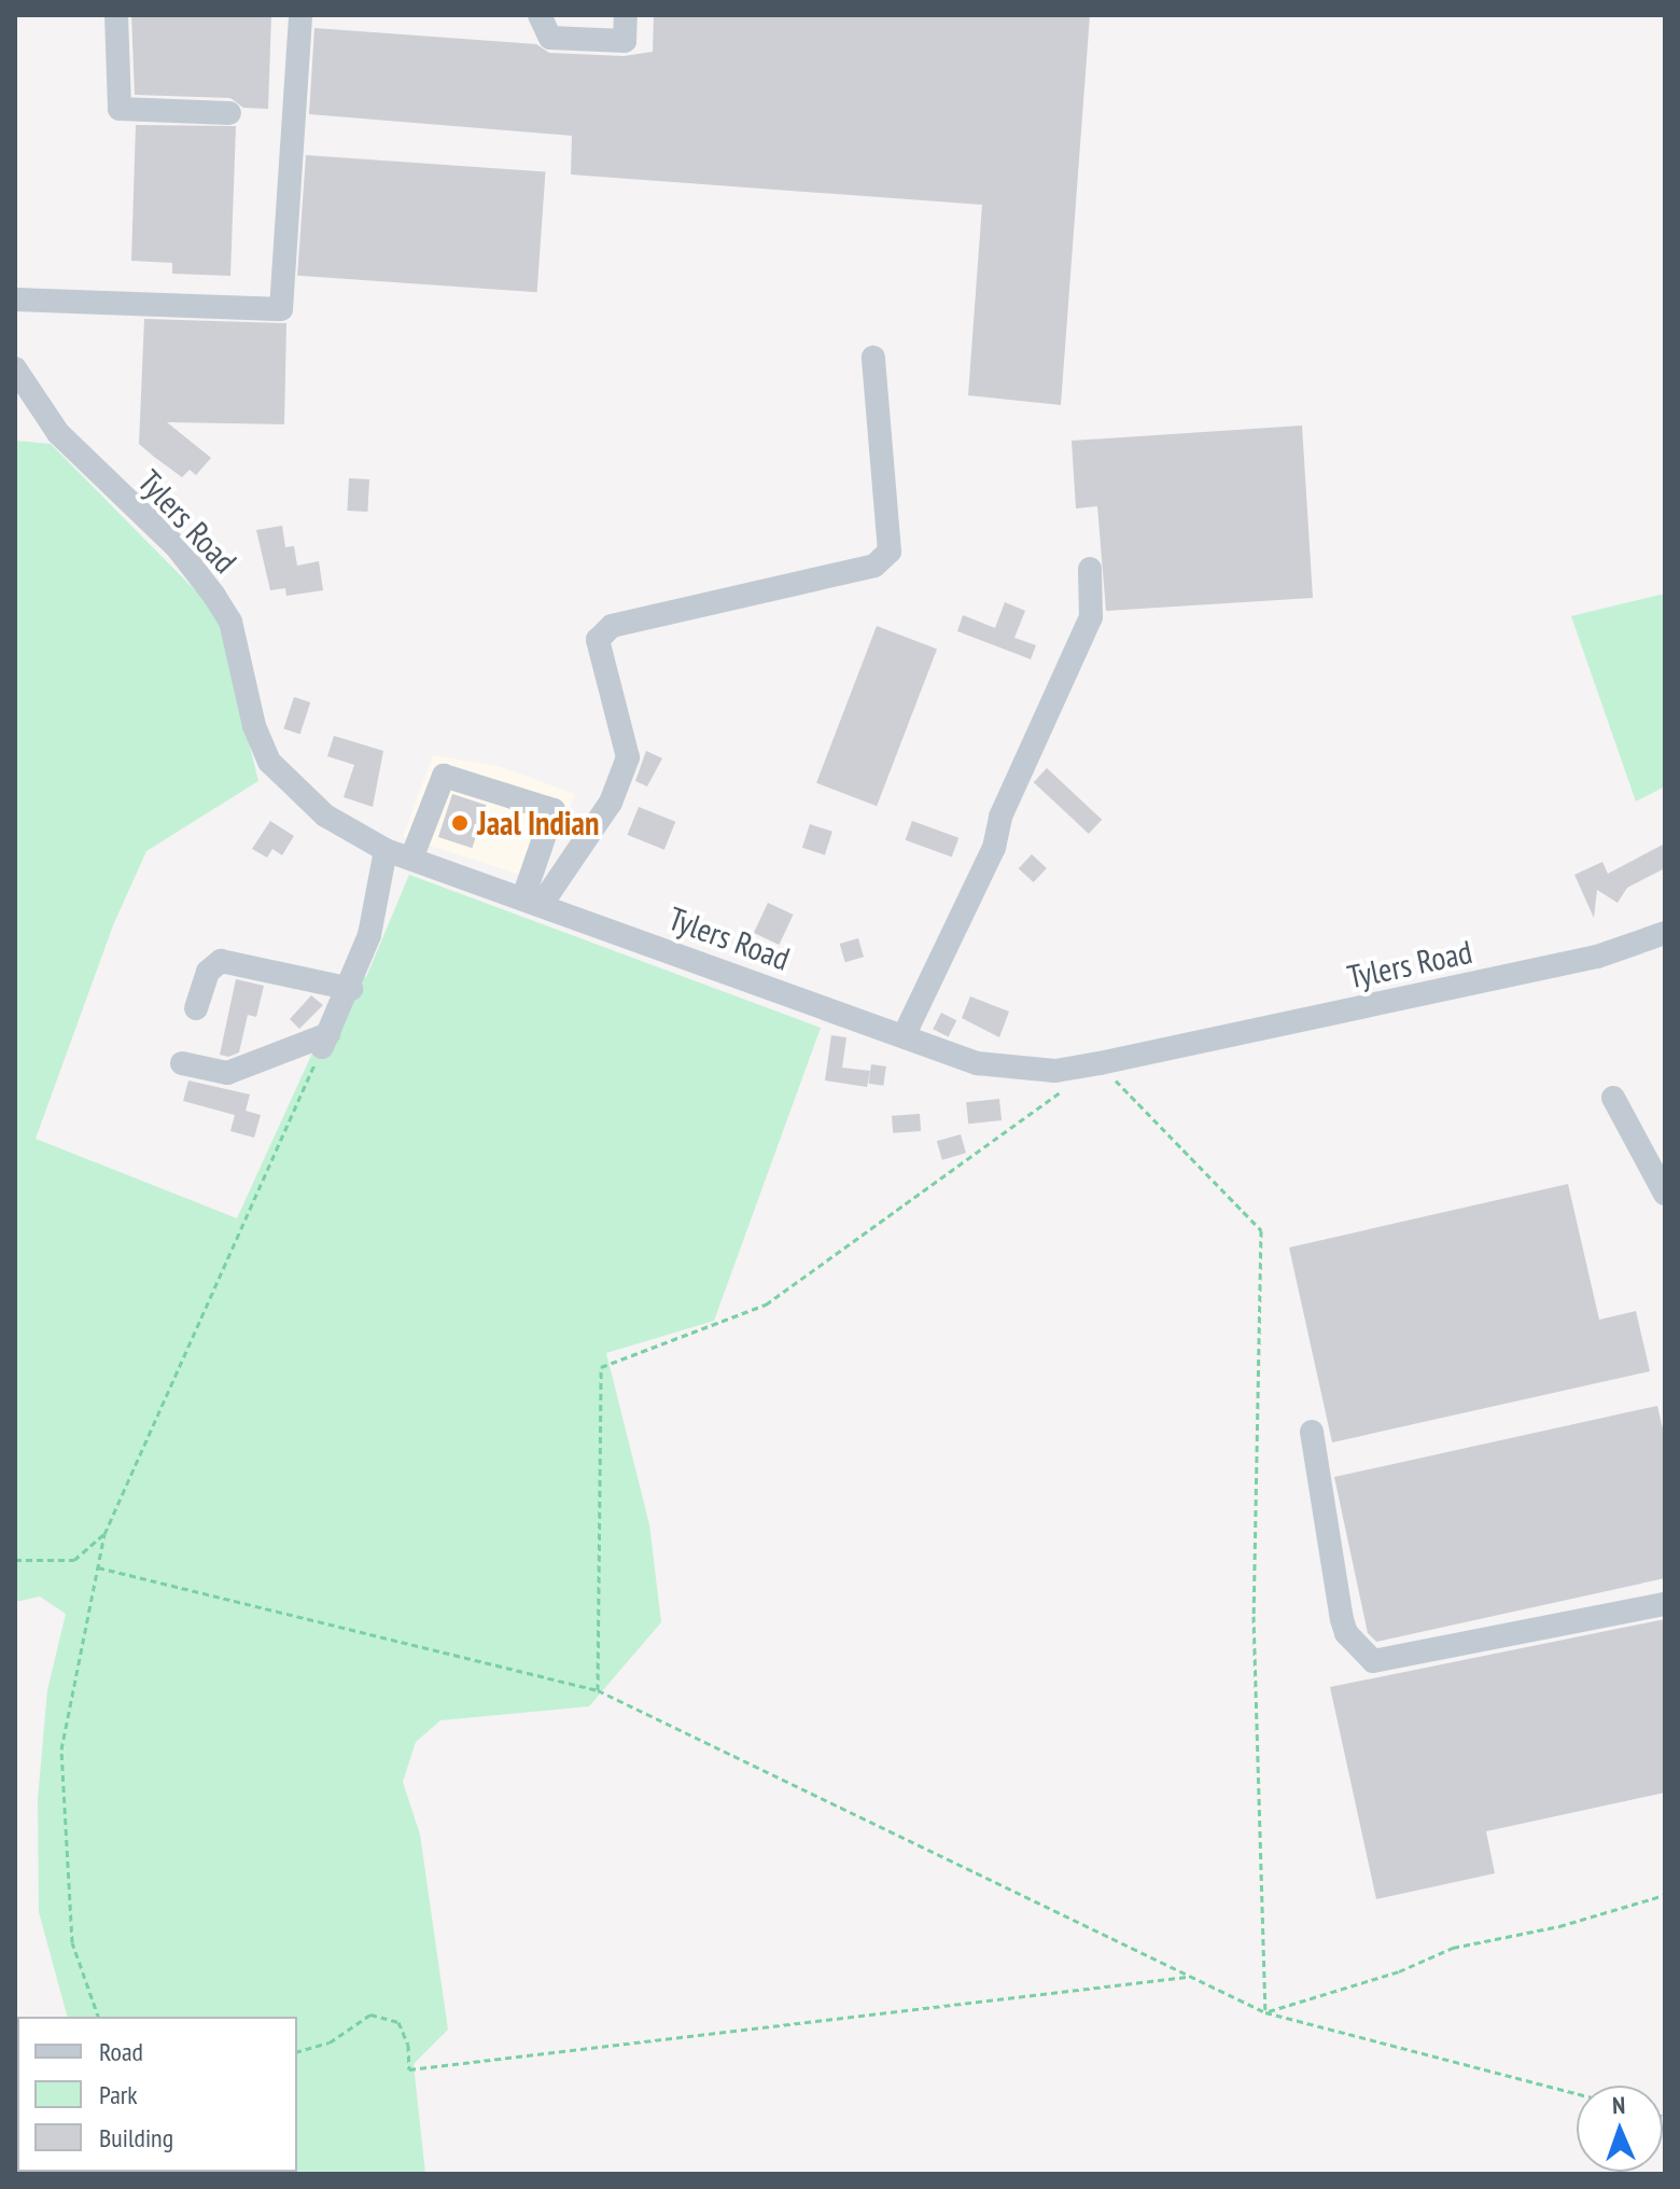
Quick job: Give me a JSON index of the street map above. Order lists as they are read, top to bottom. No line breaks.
{"streets":{"street":["Tylers Road"]},"places":["Jaal Indian"],"legend":["Road","Park","Building"],"north":"top"}
